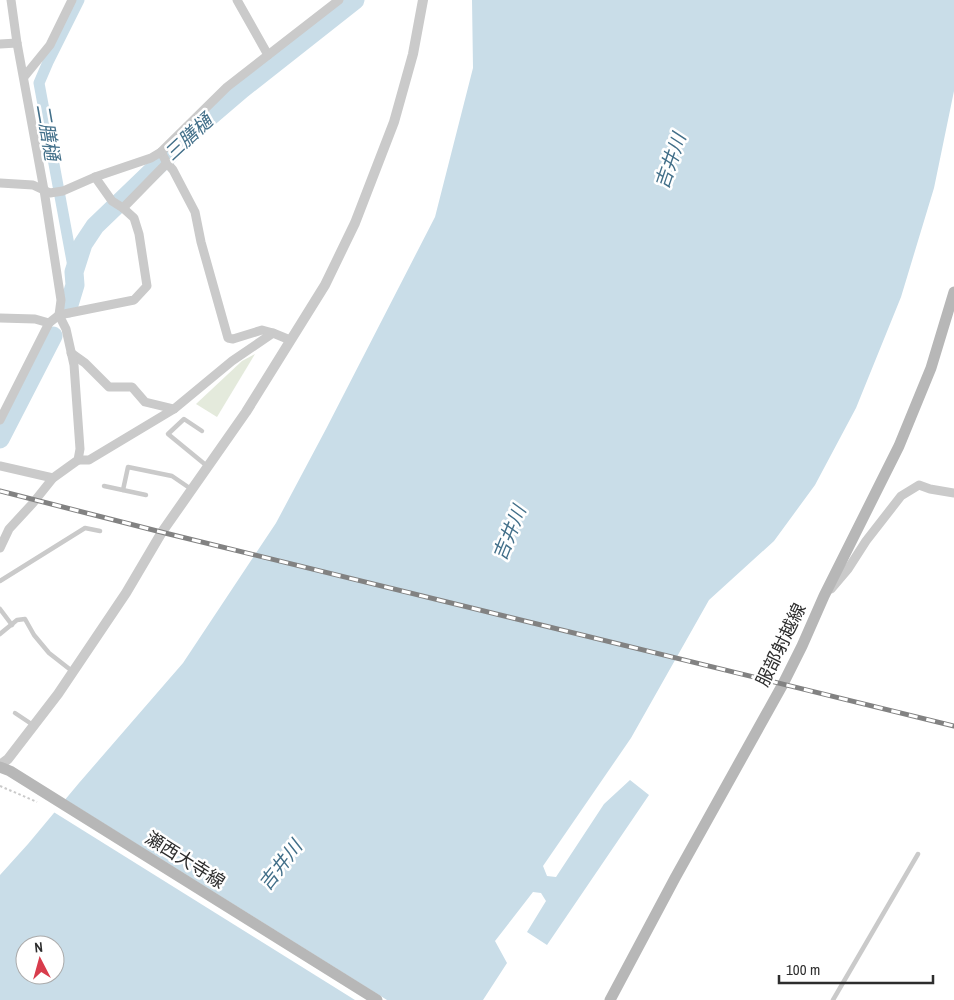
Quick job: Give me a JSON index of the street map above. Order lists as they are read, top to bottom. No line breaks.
{"streets":{"main road":["服部射越線","瀬西大寺線"]},"water":["二膳樋","三膳樋","吉井川"],"scale_bar":"100 m","north":"top"}
